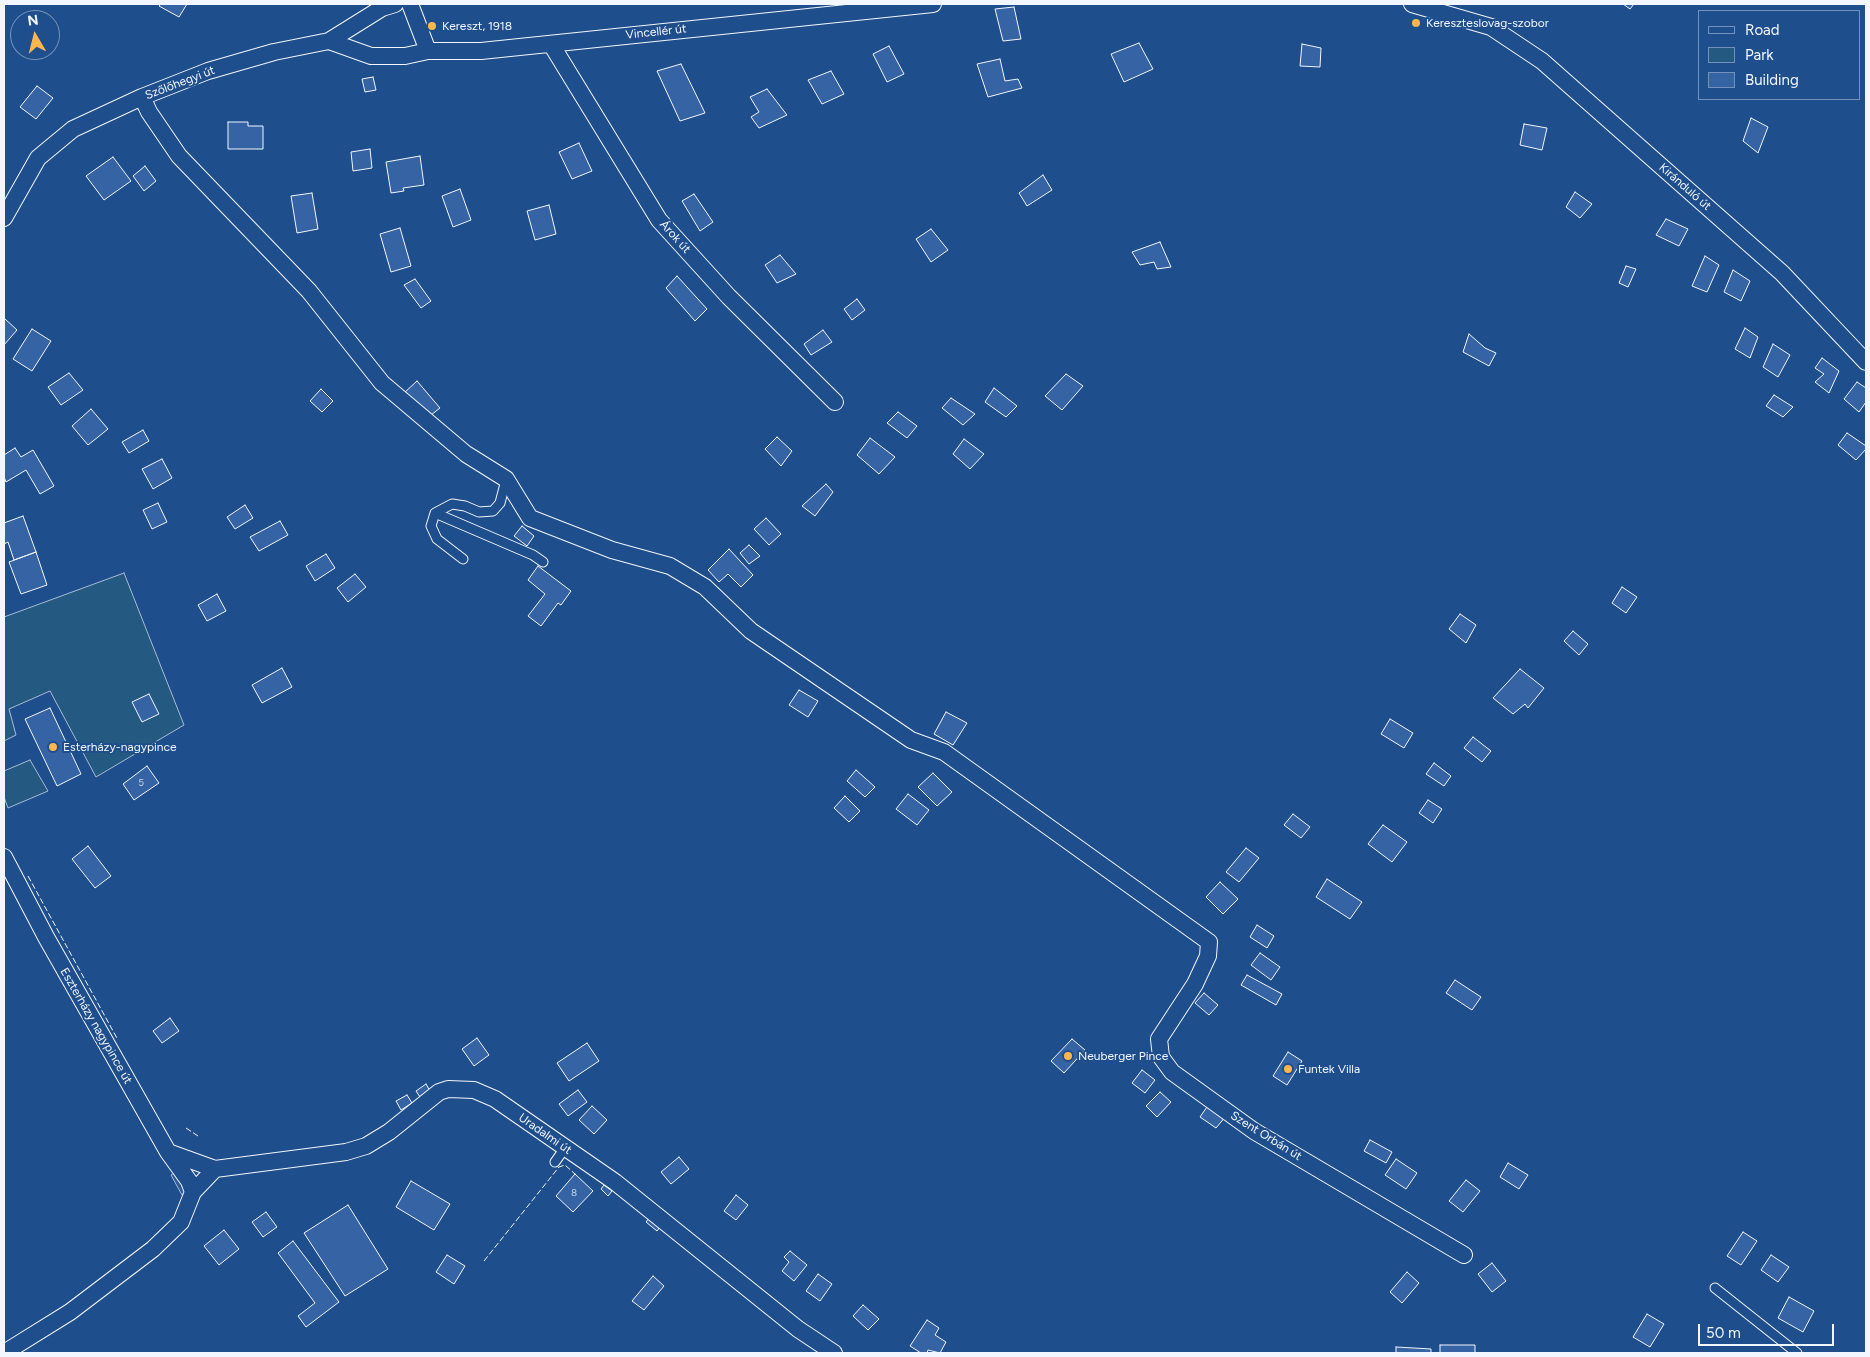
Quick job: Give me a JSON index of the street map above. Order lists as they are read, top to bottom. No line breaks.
{"streets":{"street":["Vincellér út","Szőlőhegyi út","Kiránduló út","Árok út","Eszterházy nagypince út","Uradalmi út","Szent Orbán út"]},"crossings":[["Vincellér út","Szőlőhegyi út"],["Vincellér út","Árok út"]],"places":["Kereszteslovag-szobor","Kereszt, 1918","Esterházy-nagypince","Neuberger Pince","Funtek Villa"],"house_numbers":["5","8"],"legend":["Road","Park","Building"],"scale_bar":"50 m","north":"top"}
